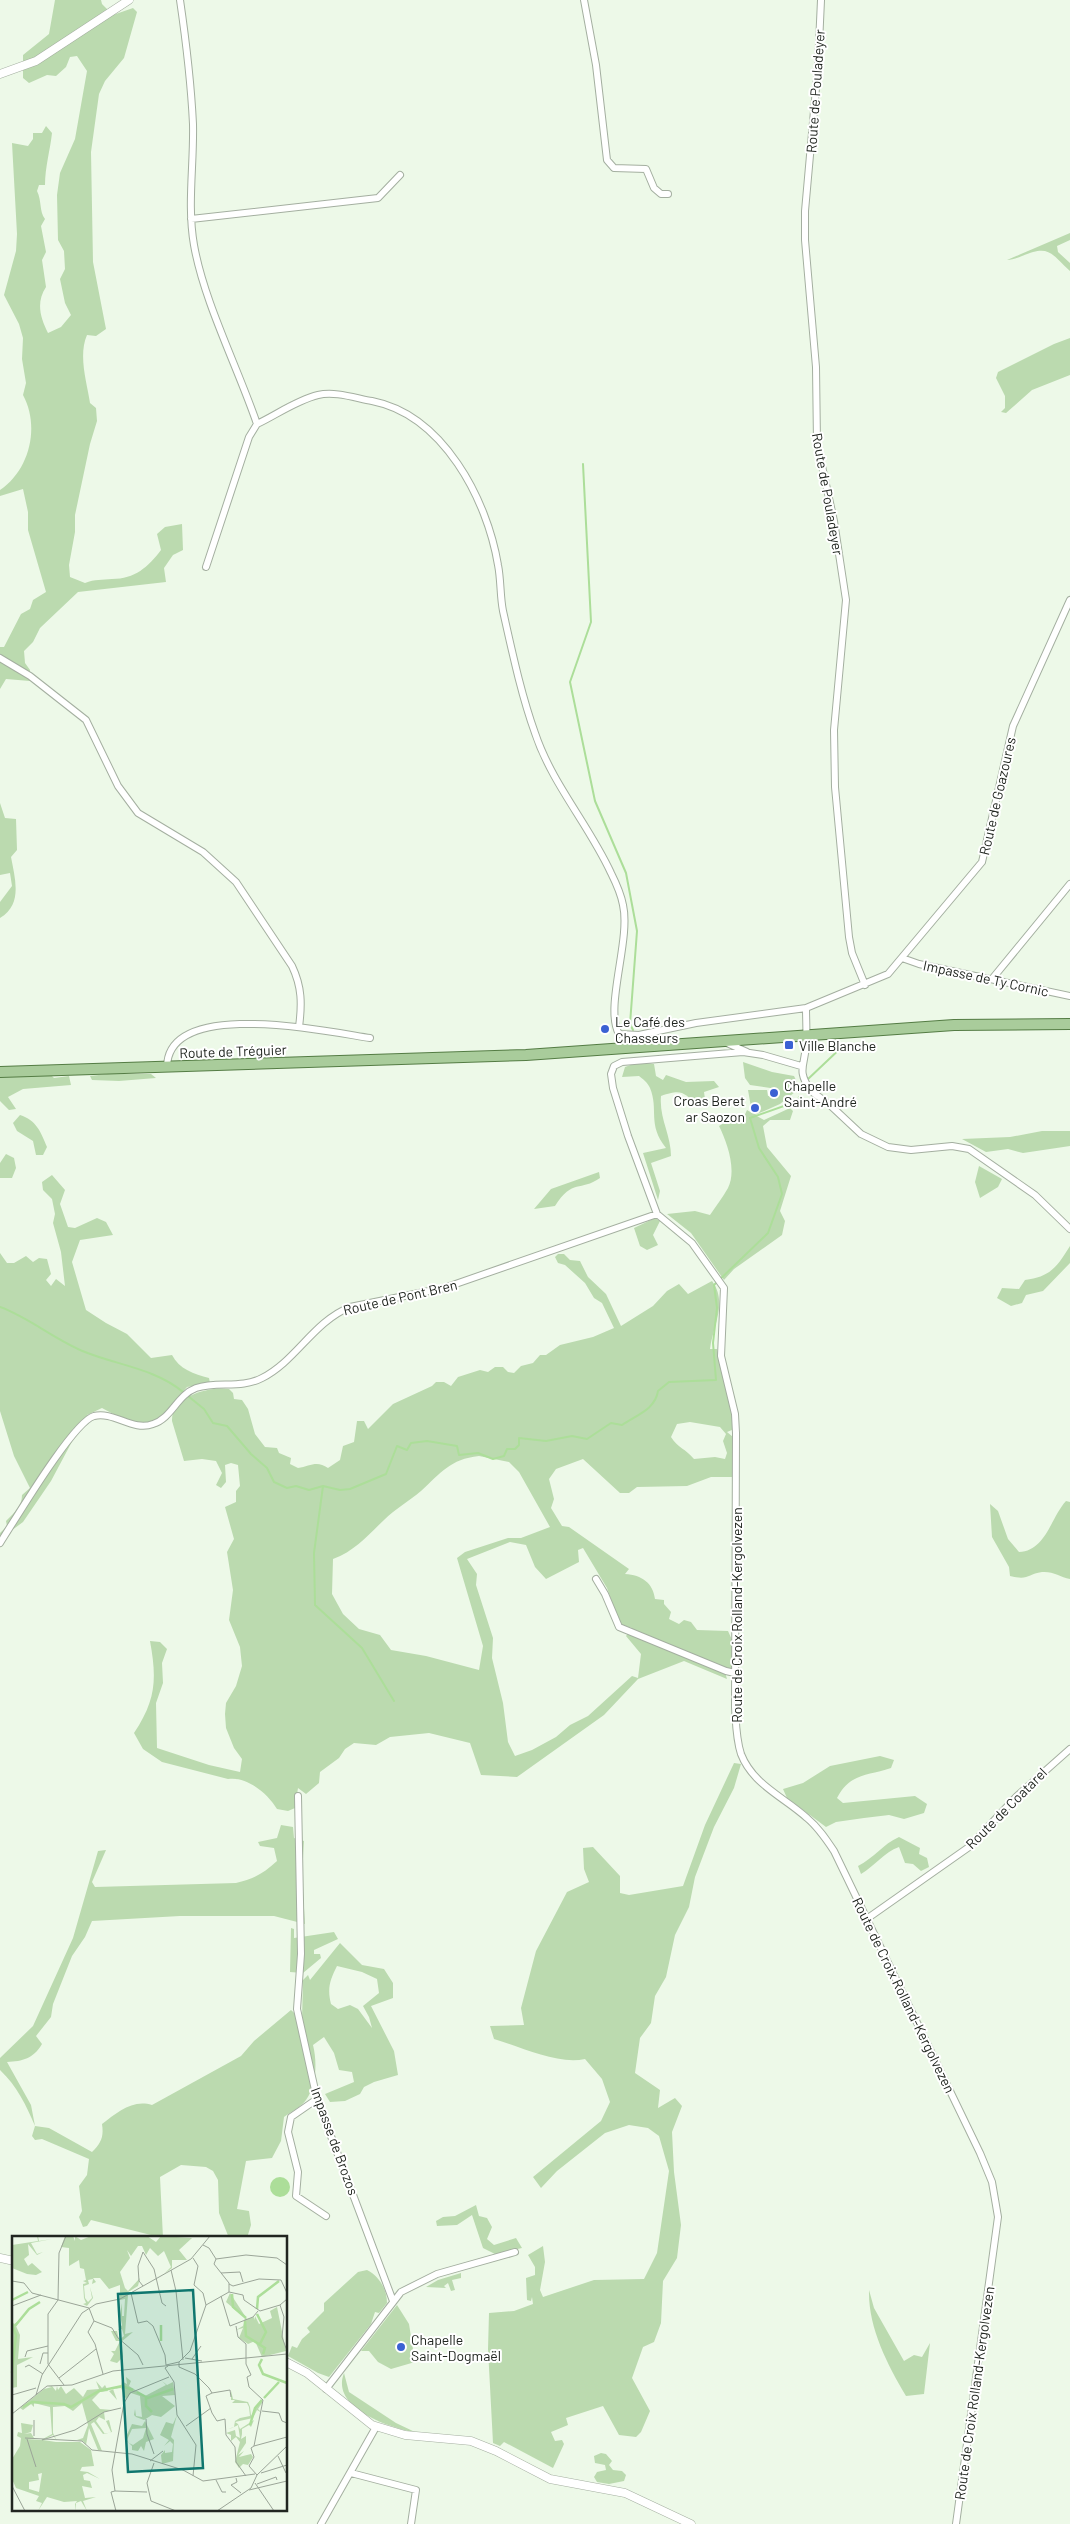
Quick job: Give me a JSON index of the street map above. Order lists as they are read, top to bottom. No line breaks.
{"streets":{"main road":["Route de Tréguier"],"street":["Route de Pouladeyer","Route de Goazoures","Impasse de Ty Cornic","Route de Pont Bren","Route de Croix Rolland-Kergolvezen","Route de Coatarel","Impasse de Brozos"]},"crossings":[["Route de Pouladeyer","Route de Goazoures"],["Route de Goazoures","Impasse de Ty Cornic"],["Route de Pont Bren","Route de Croix Rolland-Kergolvezen"],["Route de Croix Rolland-Kergolvezen","Route de Coatarel"]],"places":{"other":["Le Café des Chasseurs","Chapelle Saint-André","Croas Beret ar Saozon","Chapelle Saint-Dogmaël"],"transit":["Ville Blanche"]}}
